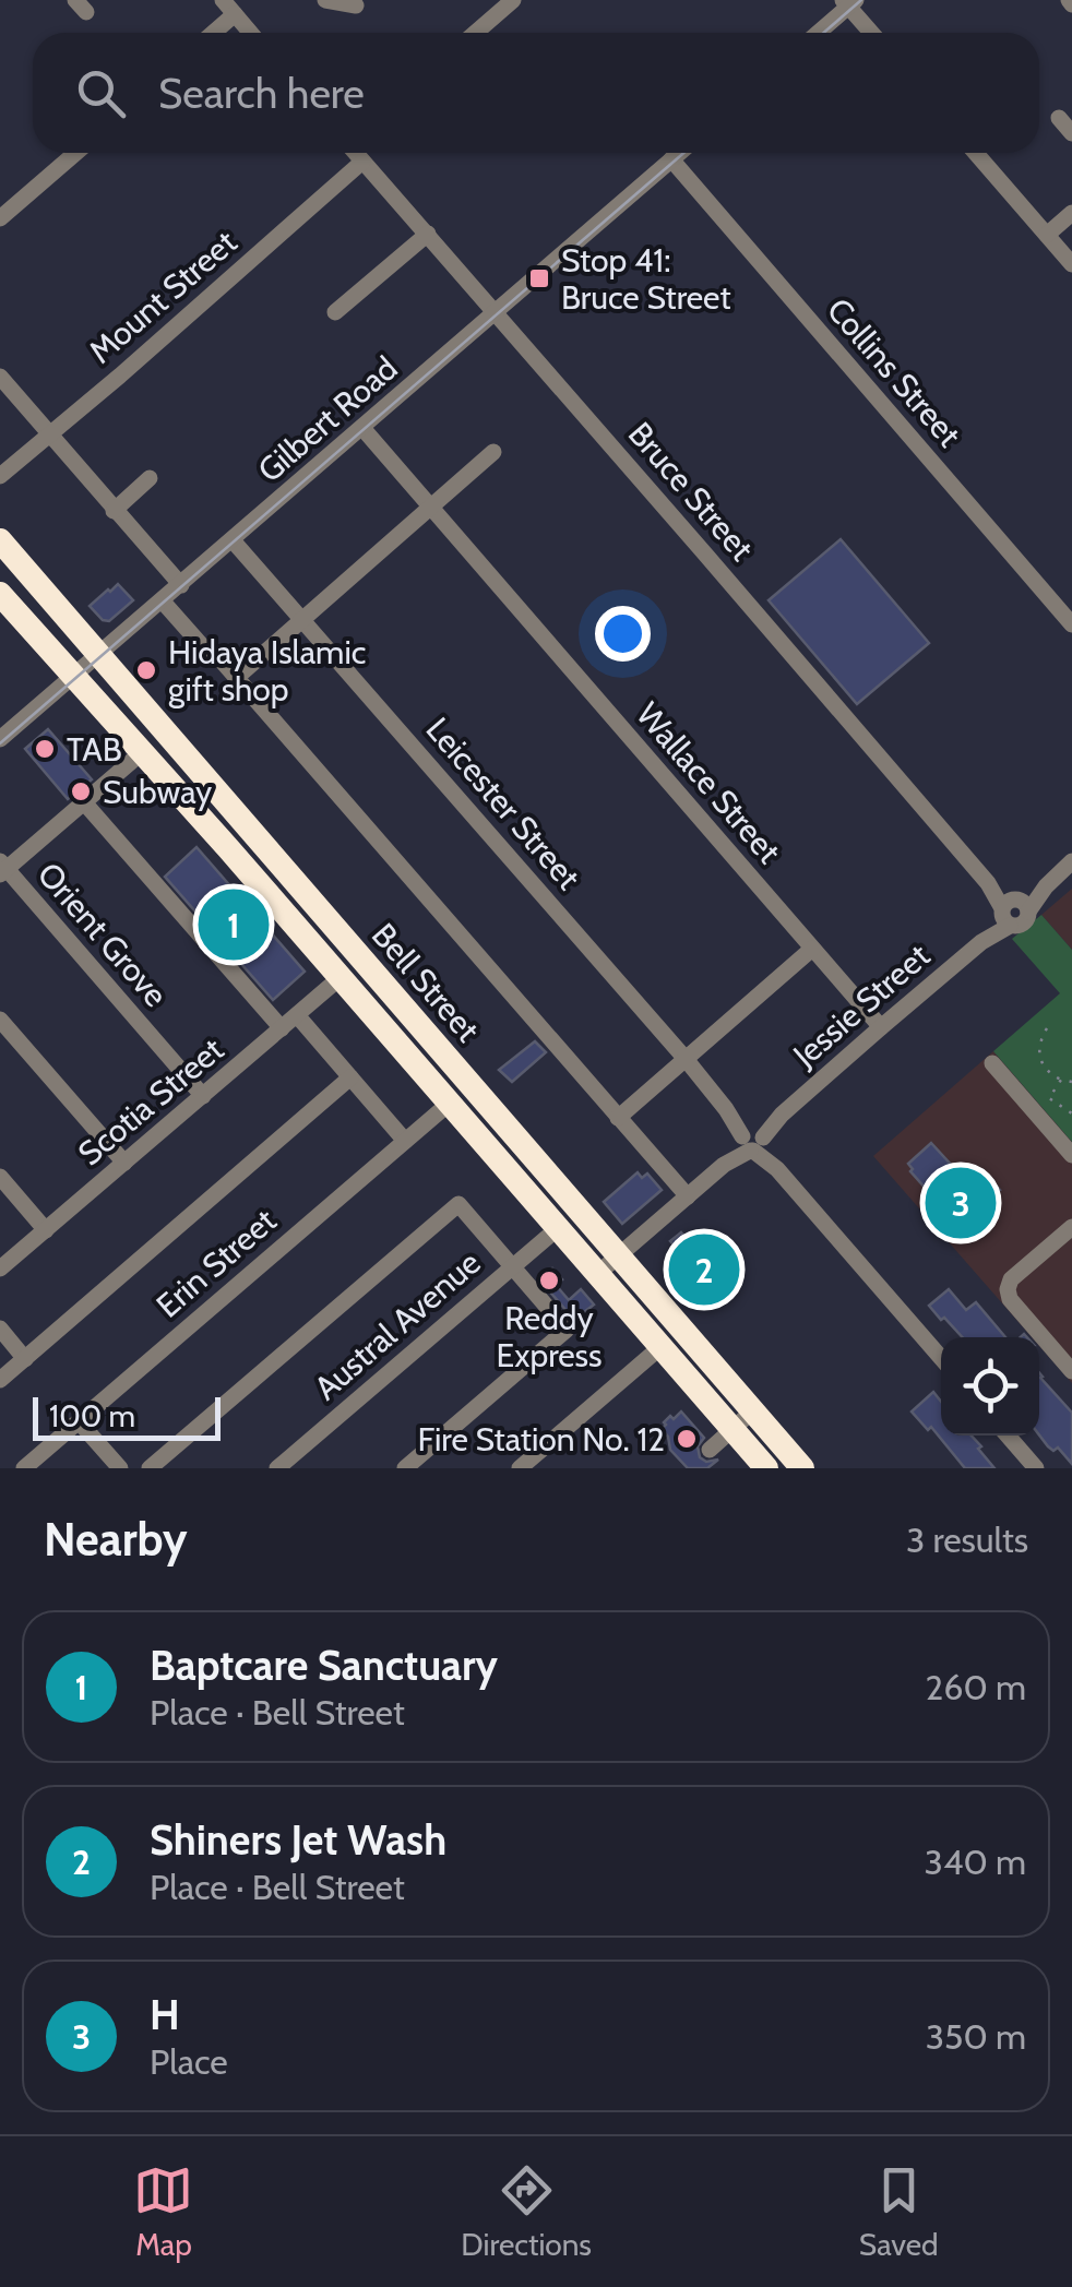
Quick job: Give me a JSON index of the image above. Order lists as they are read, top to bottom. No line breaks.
{"streets":{"highway":["Bell Street"],"street":["Mount Street","Collins Street","Gilbert Road","Bruce Street","Wallace Street","Leicester Street","Orient Grove","Jessie Street","Scotia Street","Erin Street","Austral Avenue"]},"crossings":[["Mount Street","Bruce Street"],["Collins Street","Gilbert Road"],["Gilbert Road","Bruce Street"],["Gilbert Road","Wallace Street"],["Gilbert Road","Leicester Street"],["Gilbert Road","Bell Street"],["Bruce Street","Jessie Street"],["Wallace Street","Jessie Street"],["Leicester Street","Jessie Street"],["Orient Grove","Scotia Street"],["Bell Street","Jessie Street"],["Bell Street","Scotia Street"],["Bell Street","Erin Street"],["Bell Street","Austral Avenue"]],"places":{"transit":["Stop 41: Bruce Street"],"other":["Hidaya Islamic gift shop","TAB","Subway","Reddy Express","Fire Station No. 12"]},"scale_bar":"100 m","page":{"search":"Search here","pins":["1","3","2"],"scale":"100 m","heading":["Nearby","3 results"],"list":[{"mark":"1","name":"Baptcare Sanctuary","note":"Place · Bell Street","value":"260 m"},{"mark":"2","name":"Shiners Jet Wash","note":"Place · Bell Street","value":"340 m"},{"mark":"3","name":"H","note":"Place","value":"350 m"}],"nav":["Map","Directions","Saved"]}}
